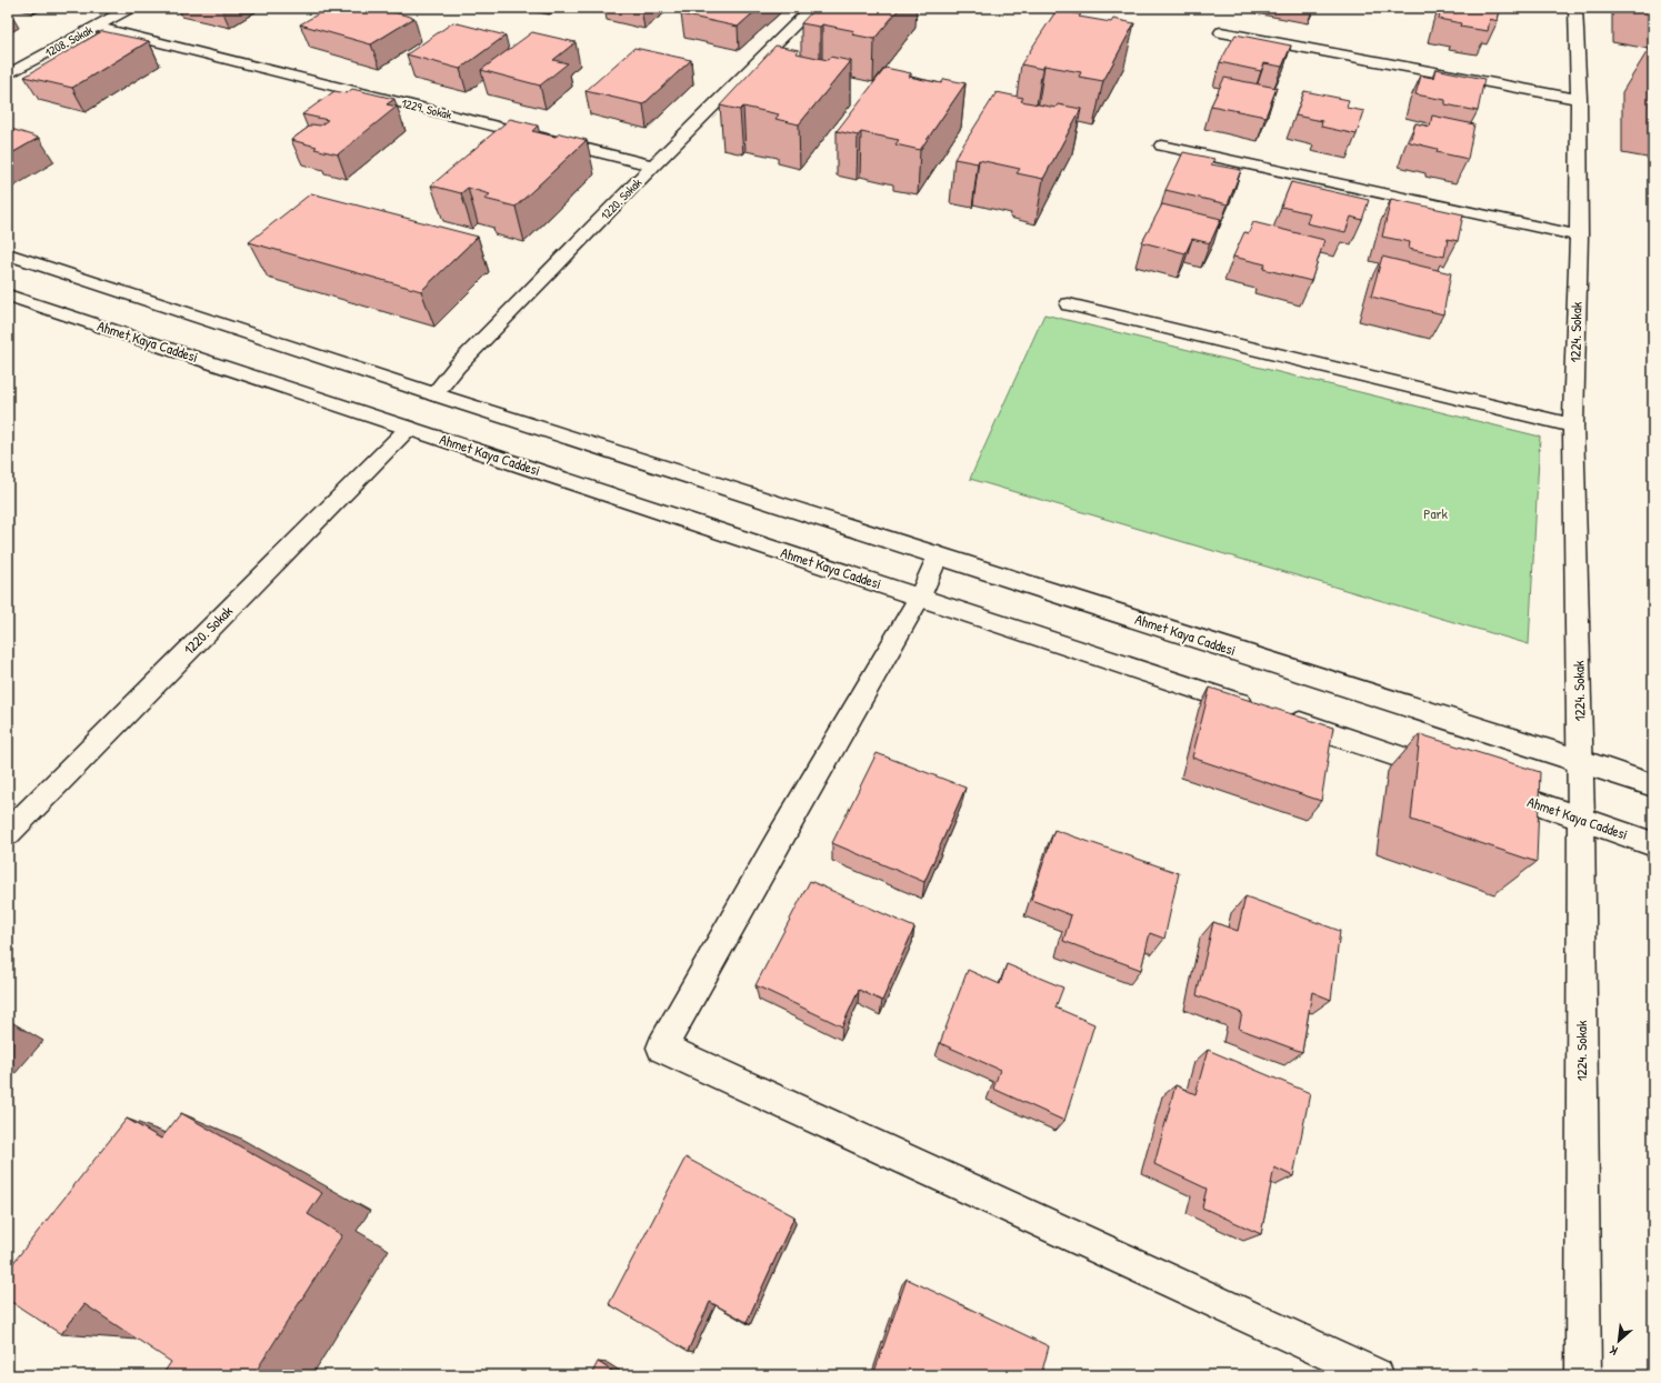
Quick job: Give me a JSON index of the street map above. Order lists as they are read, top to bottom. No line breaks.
{"streets":{"street":["1208. Sokak","1229. Sokak","1220. Sokak","1224. Sokak","Ahmet Kaya Caddesi"]},"crossings":[["1208. Sokak","1229. Sokak"],["1229. Sokak","1220. Sokak"],["1220. Sokak","Ahmet Kaya Caddesi"],["1224. Sokak","Ahmet Kaya Caddesi"]],"parks":["Park"],"north":"bottom left"}
